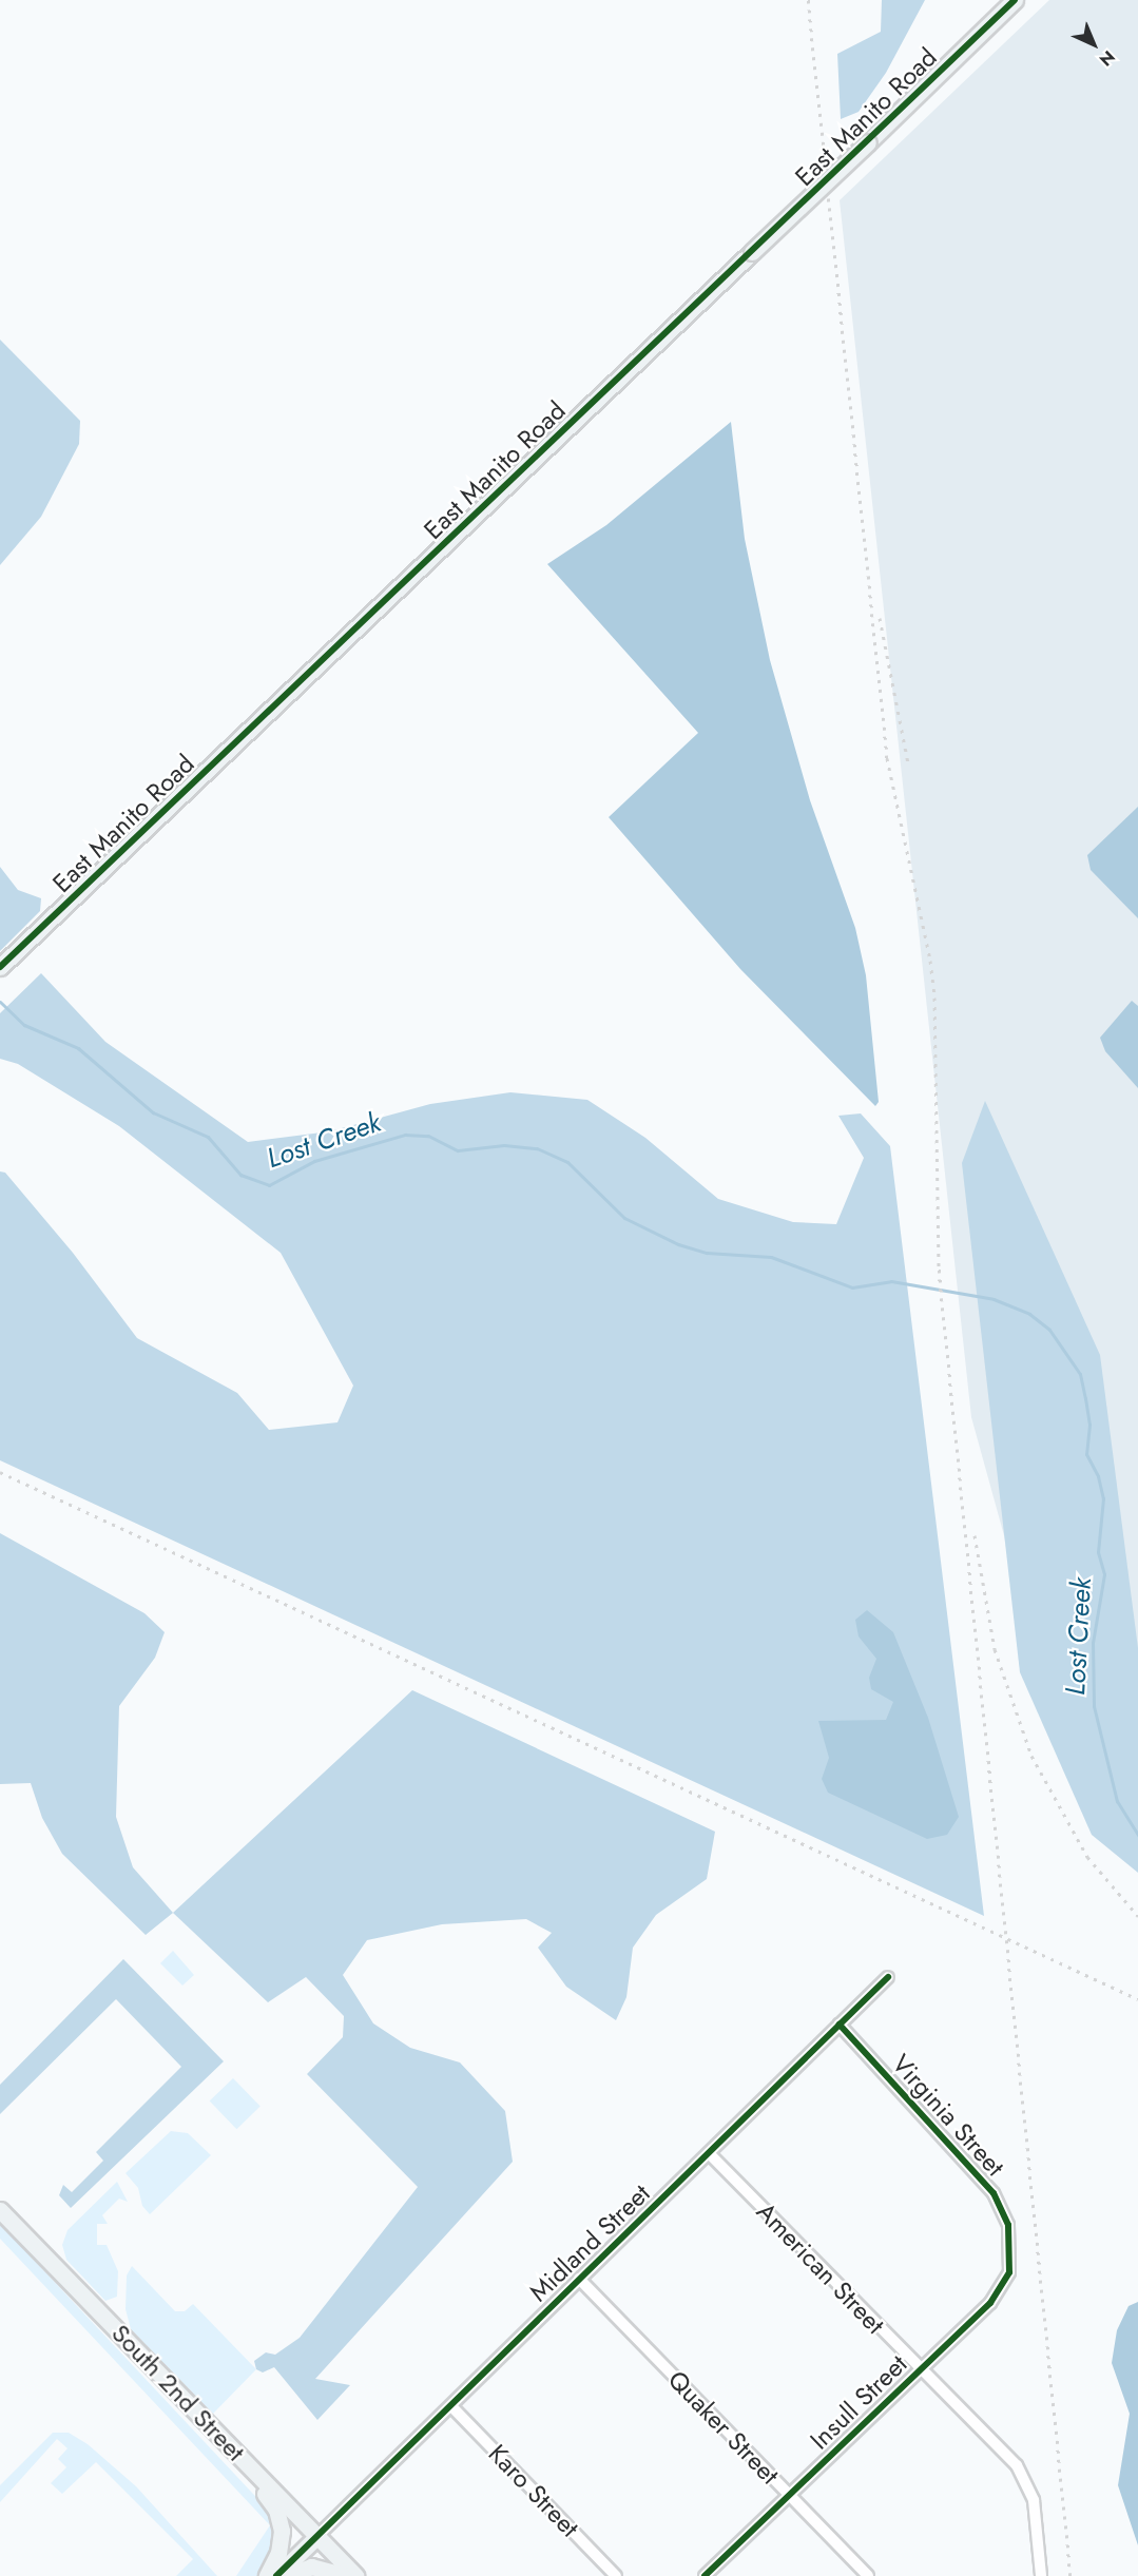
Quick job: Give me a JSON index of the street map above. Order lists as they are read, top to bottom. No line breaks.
{"streets":{"street":["East Manito Road","Virginia Street","Midland Street","American Street","South 2nd Street","Insull Street","Quaker Street","Karo Street"]},"crossings":[["Virginia Street","Midland Street"],["Virginia Street","Insull Street"],["Midland Street","American Street"],["Midland Street","South 2nd Street"],["Midland Street","Quaker Street"],["Midland Street","Karo Street"],["American Street","Insull Street"],["Insull Street","Quaker Street"]],"water":["Lost Creek"],"north":"bottom right"}
